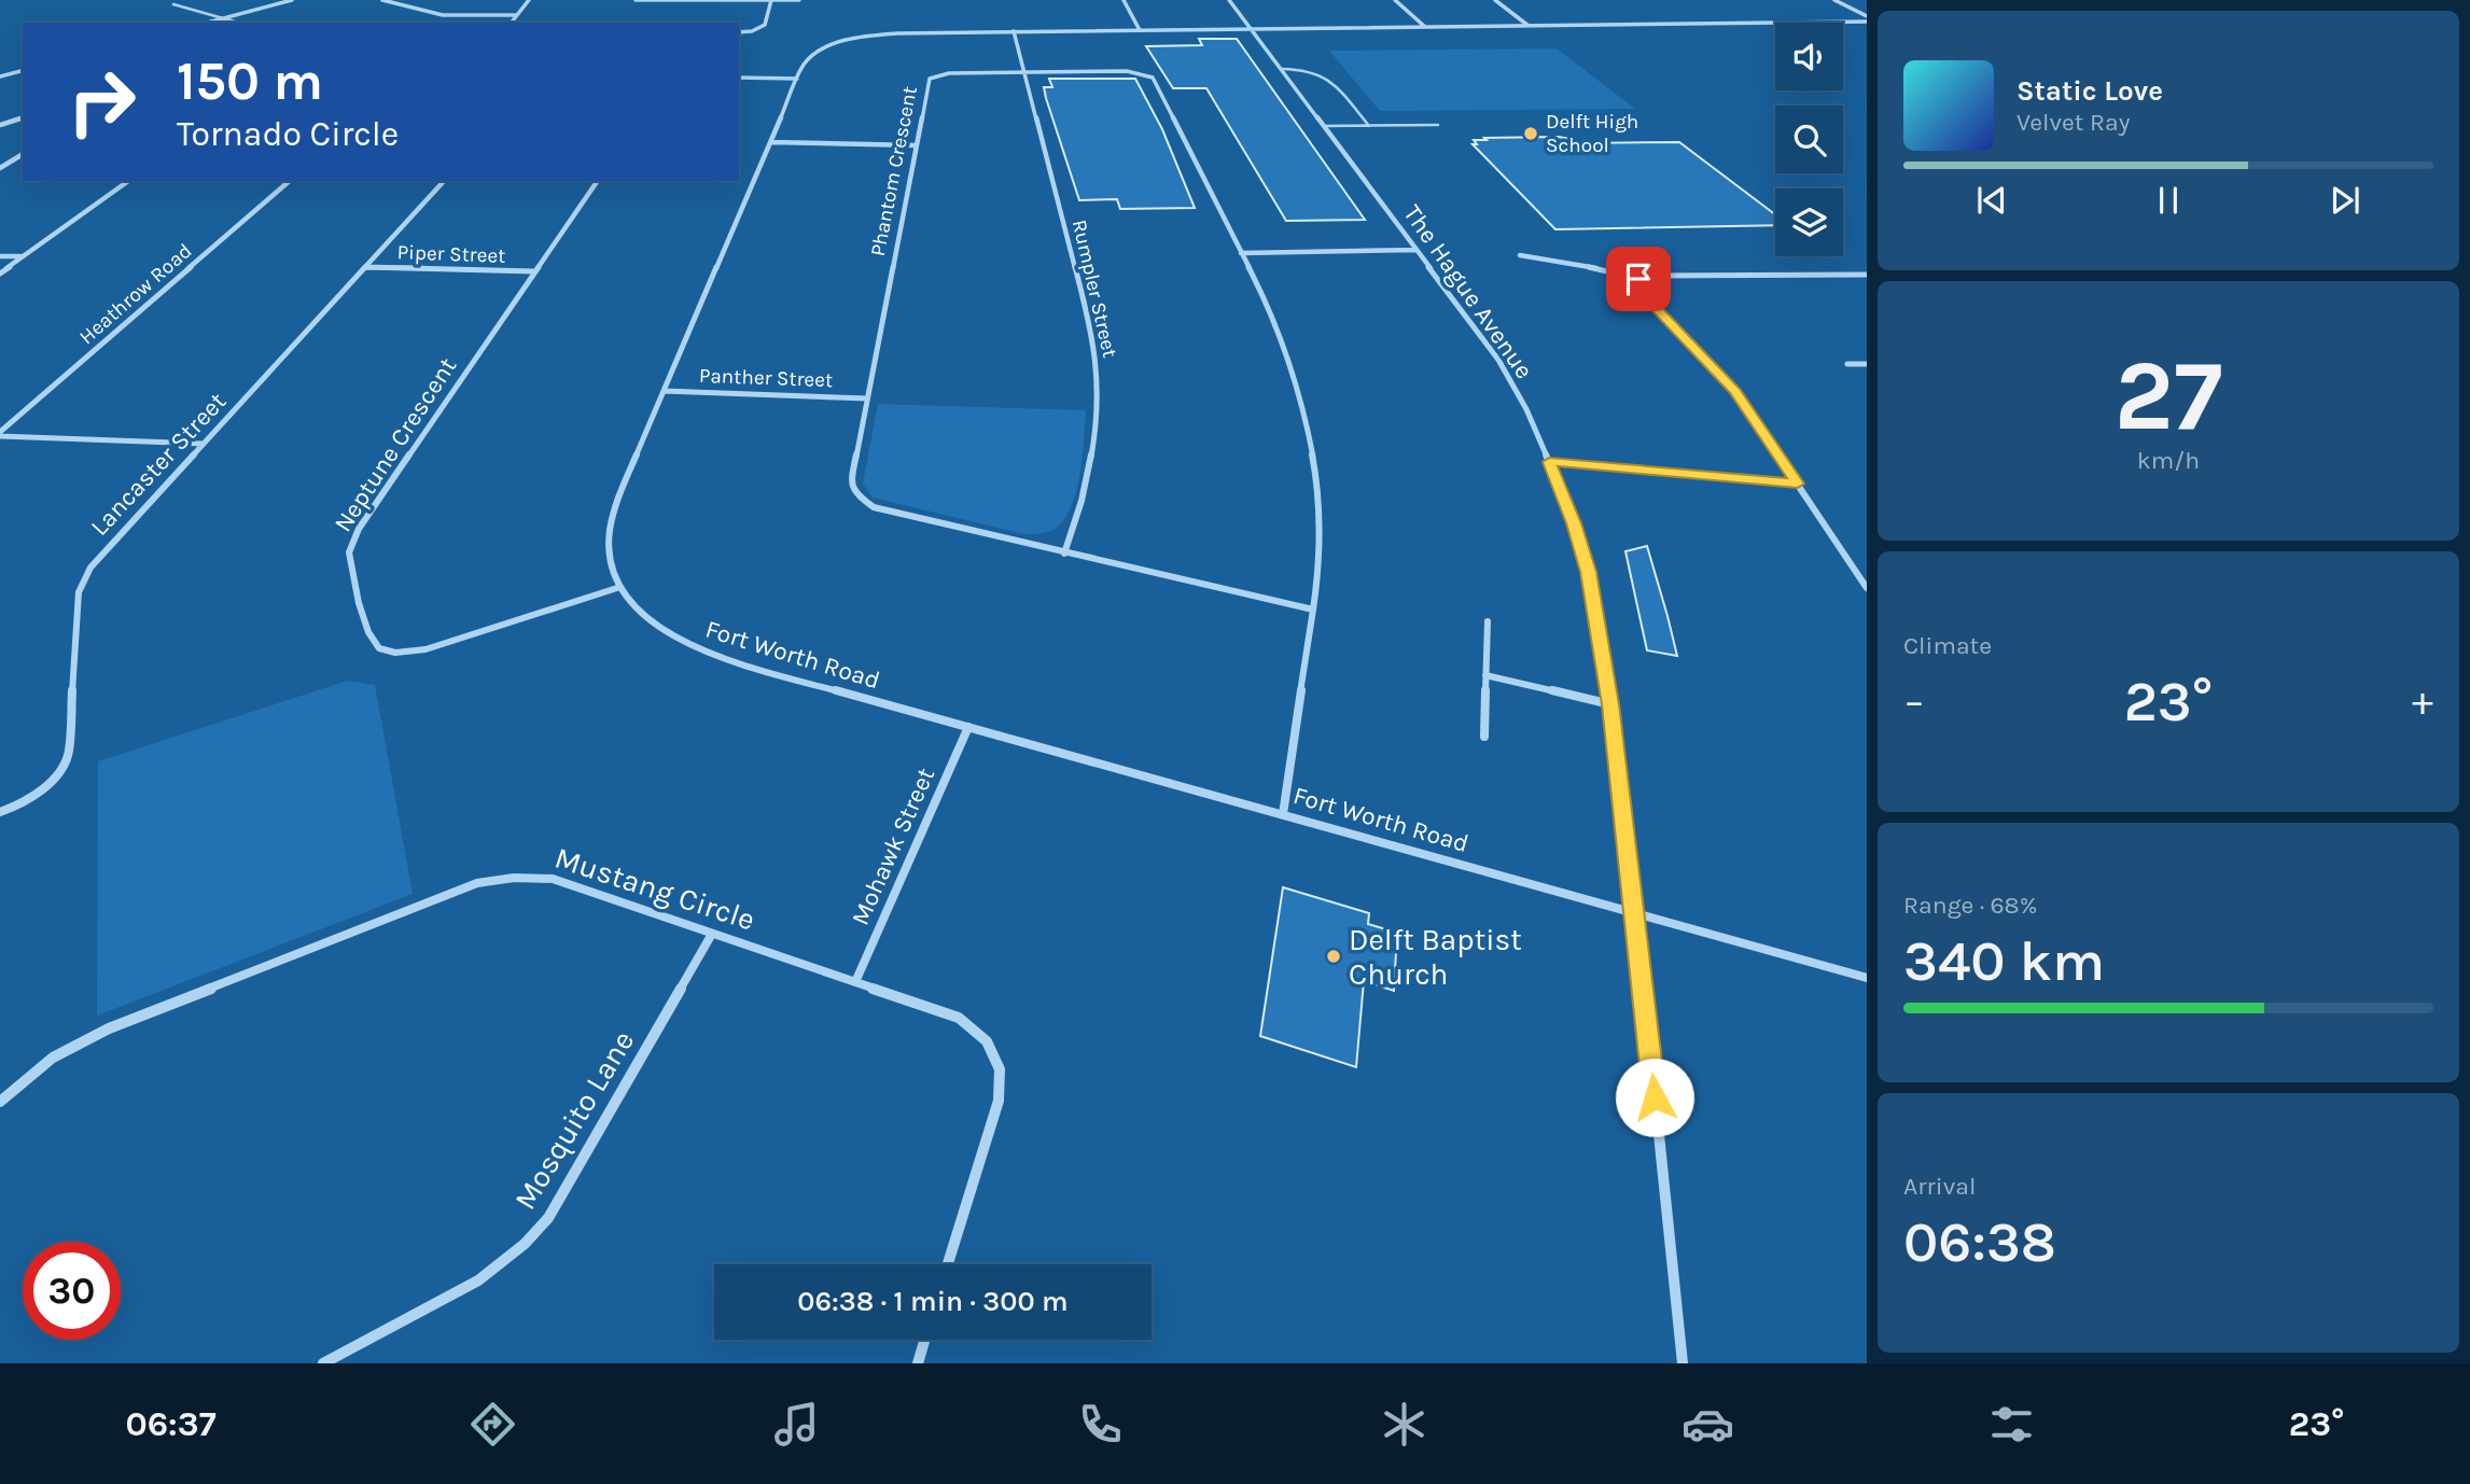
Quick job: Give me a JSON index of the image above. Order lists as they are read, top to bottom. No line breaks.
{"streets":{"street":["Phantom Crescent","Piper Street","Rumpler Street","The Hague Avenue","Heathrow Road","Panther Street","Neptune Crescent","Lancaster Street","Fort Worth Road","Mohawk Street","Mustang Circle","Mosquito Lane"]},"crossings":[["Phantom Crescent","Rumpler Street"],["Phantom Crescent","Panther Street"],["Phantom Crescent","Fort Worth Road"],["Piper Street","Neptune Crescent"],["Piper Street","Lancaster Street"],["Rumpler Street","Fort Worth Road"],["The Hague Avenue","Fort Worth Road"],["Panther Street","Fort Worth Road"],["Neptune Crescent","Fort Worth Road"],["Fort Worth Road","Mohawk Street"],["Mohawk Street","Mustang Circle"],["Mustang Circle","Mosquito Lane"]],"places":["Delft High School","Delft Baptist Church"],"page":{"turn":["150 m","Tornado Circle"],"song":["Static Love","Velvet Ray"],"tile":[["27","km/h"],"Climate",["Range · 68%","340 km"],["Arrival","06:38"]],"heat":["−","23°","+"],"limit":"30","trip":"06:38 · 1 min · 300 m","tabs":["06:37","23°"]}}
